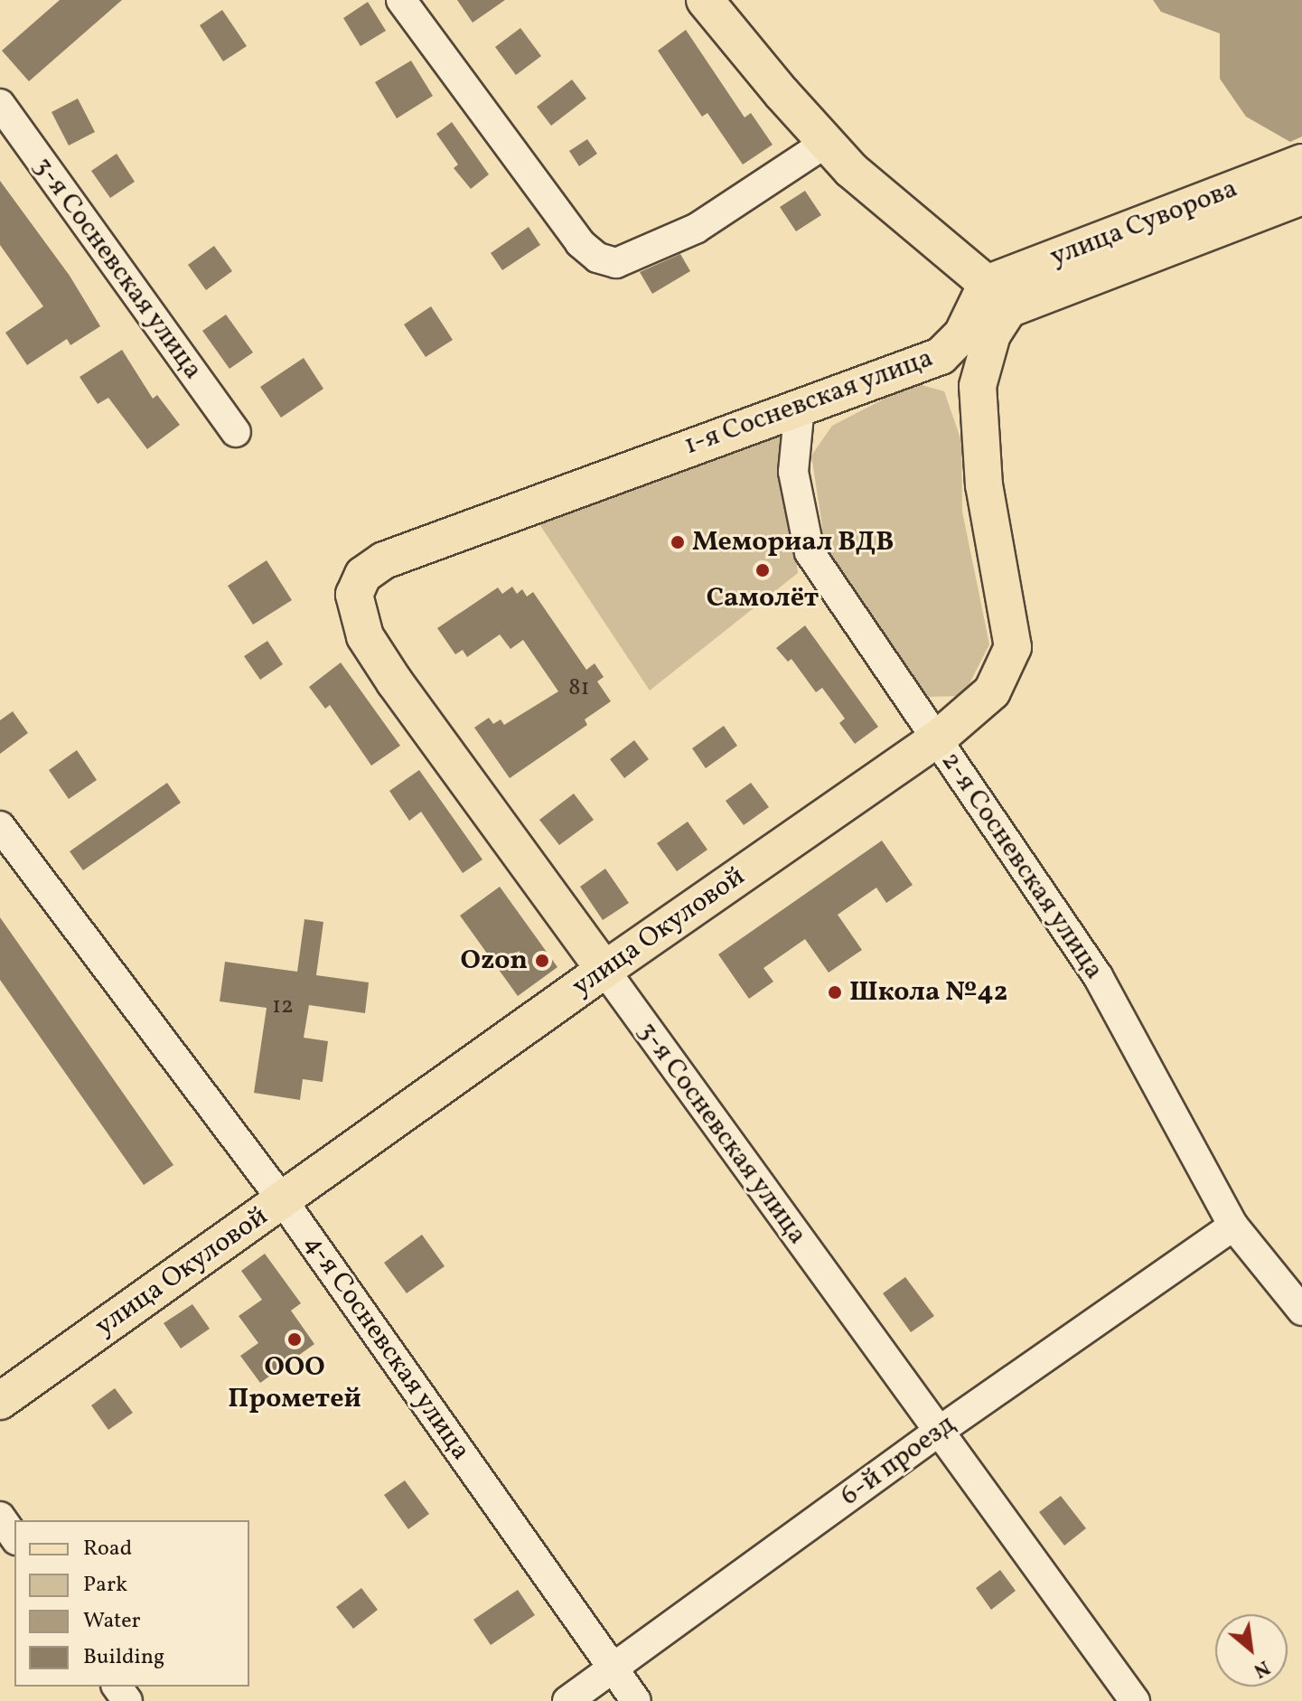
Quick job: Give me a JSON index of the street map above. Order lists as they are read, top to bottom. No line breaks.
{"streets":{"main road":["улица Суворова","3-я Сосневская улица","1-я Сосневская улица","улица Окуловой"],"street":["2-я Сосневская улица","4-я Сосневская улица","6-й проезд"]},"crossings":[["улица Суворова","1-я Сосневская улица"],["улица Суворова","улица Окуловой"],["3-я Сосневская улица","1-я Сосневская улица"],["3-я Сосневская улица","улица Окуловой"],["3-я Сосневская улица","6-й проезд"],["1-я Сосневская улица","2-я Сосневская улица"],["1-я Сосневская улица","улица Окуловой"],["2-я Сосневская улица","улица Окуловой"],["2-я Сосневская улица","6-й проезд"],["улица Окуловой","4-я Сосневская улица"],["4-я Сосневская улица","6-й проезд"]],"places":["Мемориал ВДВ","Самолёт","Ozon","Школа №42","ООО Прометей"],"house_numbers":["81","12"],"legend":["Road","Park","Water","Building"],"north":"bottom right"}
